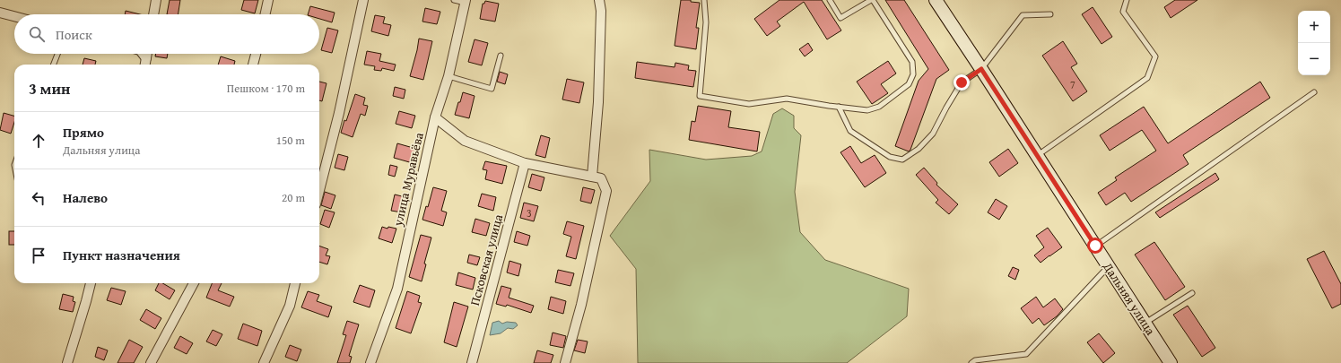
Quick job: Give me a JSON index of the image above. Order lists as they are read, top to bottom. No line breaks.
{"streets":{"main road":["Дальняя улица"],"street":["улица Муравьёва","Псковская улица"]},"house_numbers":["7","3"],"page":{"map_buttons":["+","−"],"search":"Поиск","heading":["3 мин","Пешком · 170 m"],"list":[["Прямо","Дальняя улица","150 m"],["Налево","20 m"],"Пункт назначения"]}}
